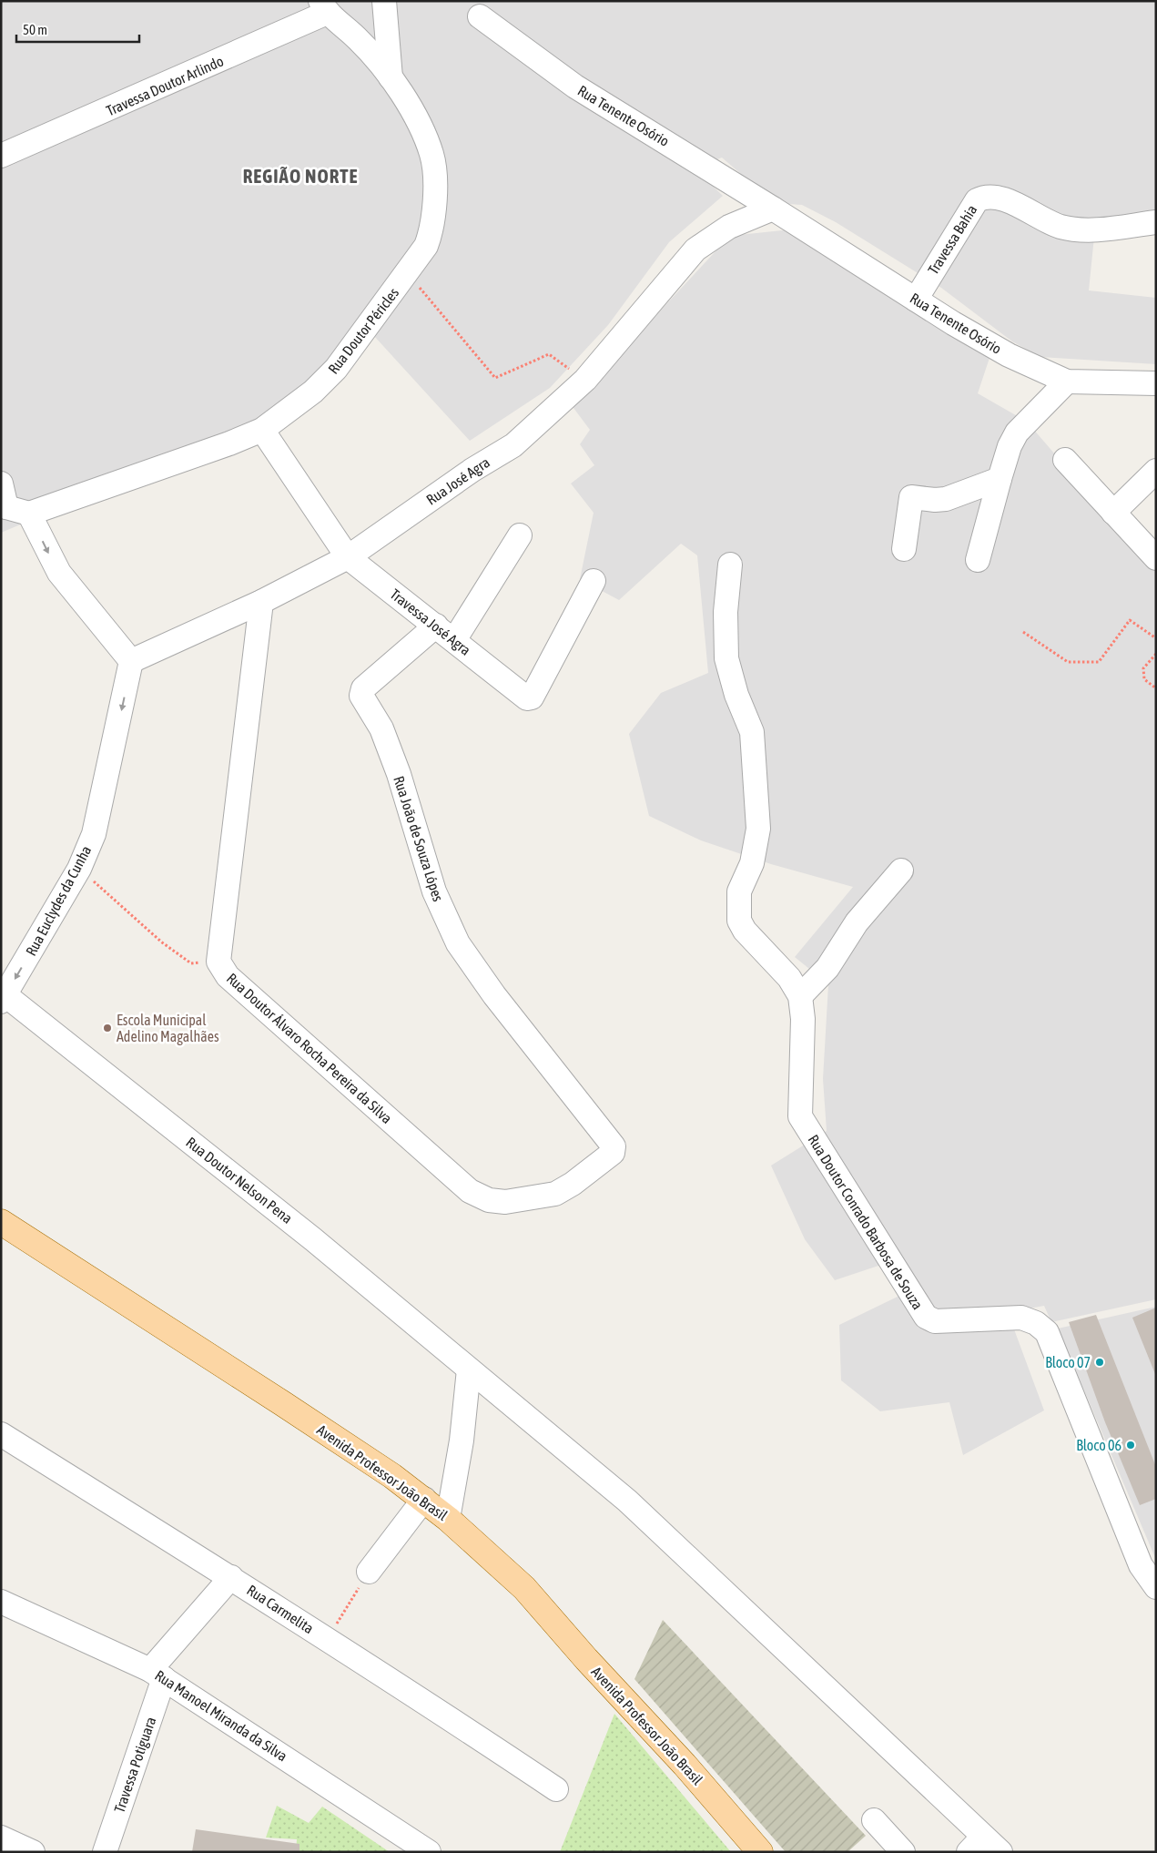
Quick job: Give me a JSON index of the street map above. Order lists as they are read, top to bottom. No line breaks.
{"streets":{"main road":["Avenida Professor João Brasil"],"street":["Travessa Doutor Arlindo","Rua Tenente Osório","Travessa Bahia","Rua Doutor Péricles","Rua José Agra","Travessa José Agra","Rua João de Souza Lópes","Rua Euclydes da Cunha","Rua Doutor Álvaro Rocha Pereira da Silva","Rua Doutor Nelson Pena","Rua Doutor Conrado Barbosa de Souza","Rua Carmelita","Rua Manoel Miranda da Silva","Travessa Potiguara"]},"crossings":[["Travessa Doutor Arlindo","Rua Doutor Péricles"],["Rua Tenente Osório","Travessa Bahia"],["Rua Tenente Osório","Rua José Agra"],["Rua Doutor Péricles","Travessa José Agra"],["Rua José Agra","Travessa José Agra"],["Rua José Agra","Rua Euclydes da Cunha"],["Rua José Agra","Rua Doutor Álvaro Rocha Pereira da Silva"],["Travessa José Agra","Rua João de Souza Lópes"],["Rua João de Souza Lópes","Rua Doutor Álvaro Rocha Pereira da Silva"],["Rua Euclydes da Cunha","Rua Doutor Nelson Pena"],["Rua Carmelita","Travessa Potiguara"],["Rua Manoel Miranda da Silva","Travessa Potiguara"]],"one_way":["Rua Euclydes da Cunha"],"districts":["REGIÃO NORTE"],"places":["Escola Municipal Adelino Magalhães","Bloco 07","Bloco 06"],"scale_bar":"50 m"}
